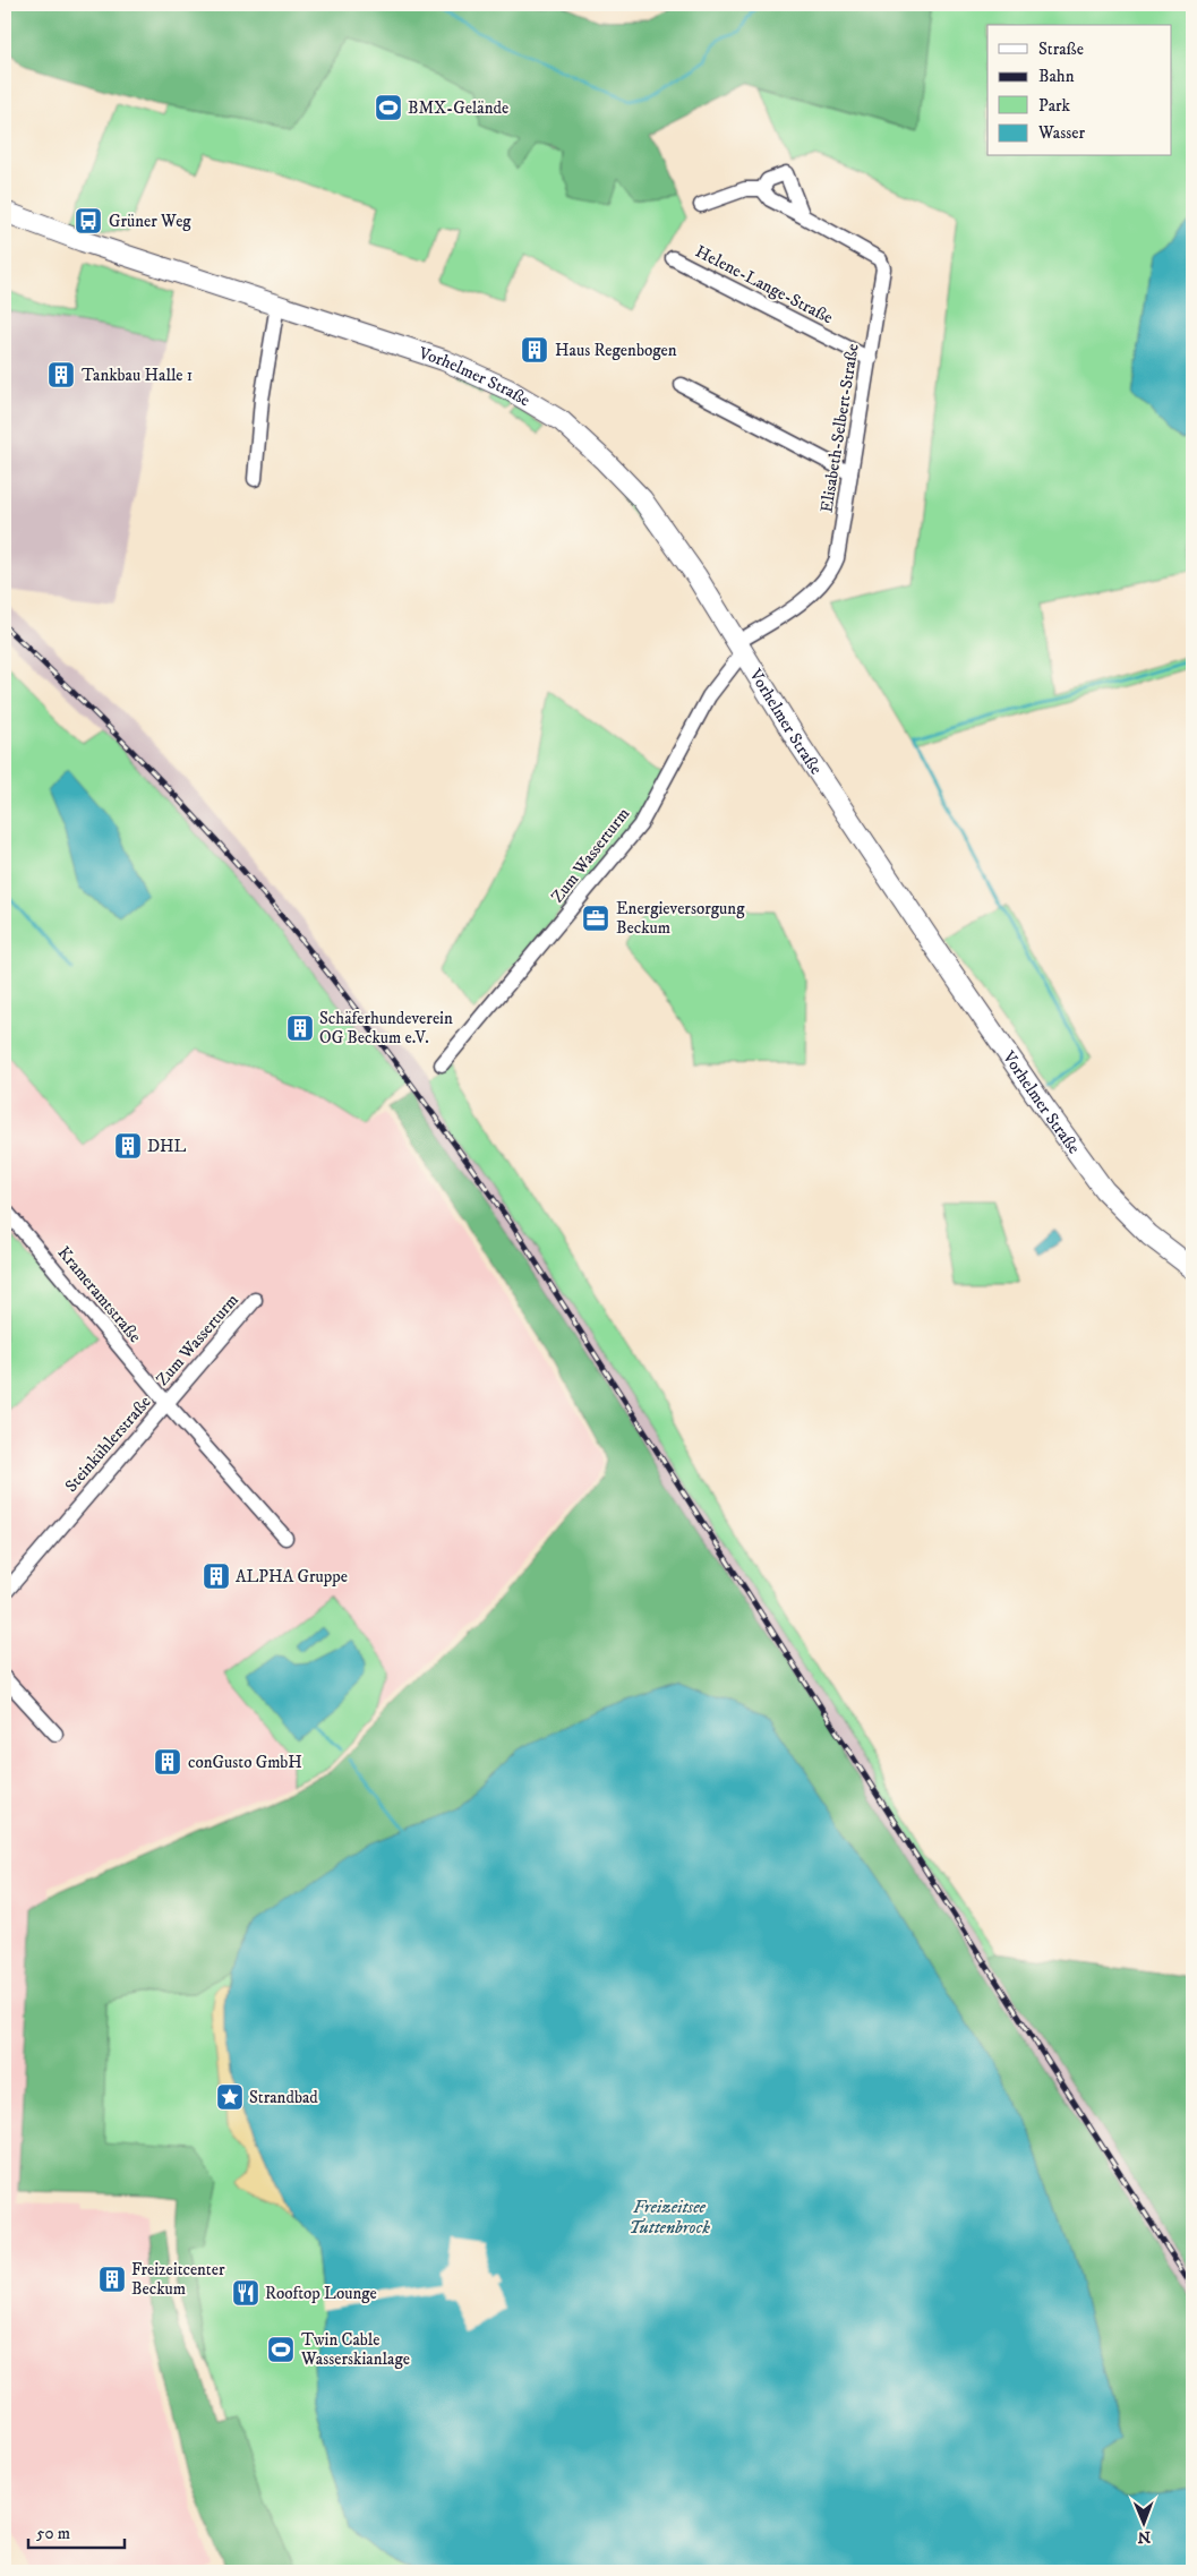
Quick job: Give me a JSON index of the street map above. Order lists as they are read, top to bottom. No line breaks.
{"streets":{"street":["Helene-Lange-Straße","Vorhelmer Straße","Elisabeth-Selbert-Straße","Zum Wasserturm","Krameramtstraße","Steinkühlerstraße"]},"crossings":[["Helene-Lange-Straße","Elisabeth-Selbert-Straße"],["Vorhelmer Straße","Elisabeth-Selbert-Straße"],["Vorhelmer Straße","Zum Wasserturm"],["Elisabeth-Selbert-Straße","Zum Wasserturm"],["Zum Wasserturm","Krameramtstraße"],["Zum Wasserturm","Steinkühlerstraße"],["Krameramtstraße","Steinkühlerstraße"]],"water":["Freizeitsee Tuttenbrock"],"places":{"sports":["BMX-Gelände","Twin Cable Wasserskianlage"],"bus stop":["Grüner Weg"],"building":["Haus Regenbogen","Tankbau Halle 1","Schäferhundeverein OG Beckum e.V.","DHL","ALPHA Gruppe","conGusto GmbH","Freizeitcenter Beckum"],"office":["Energieversorgung Beckum"],"place":["Strandbad"],"restaurant":["Rooftop Lounge"]},"legend":["Straße","Bahn","Park","Wasser"],"scale_bar":"50 m","north":"bottom"}
